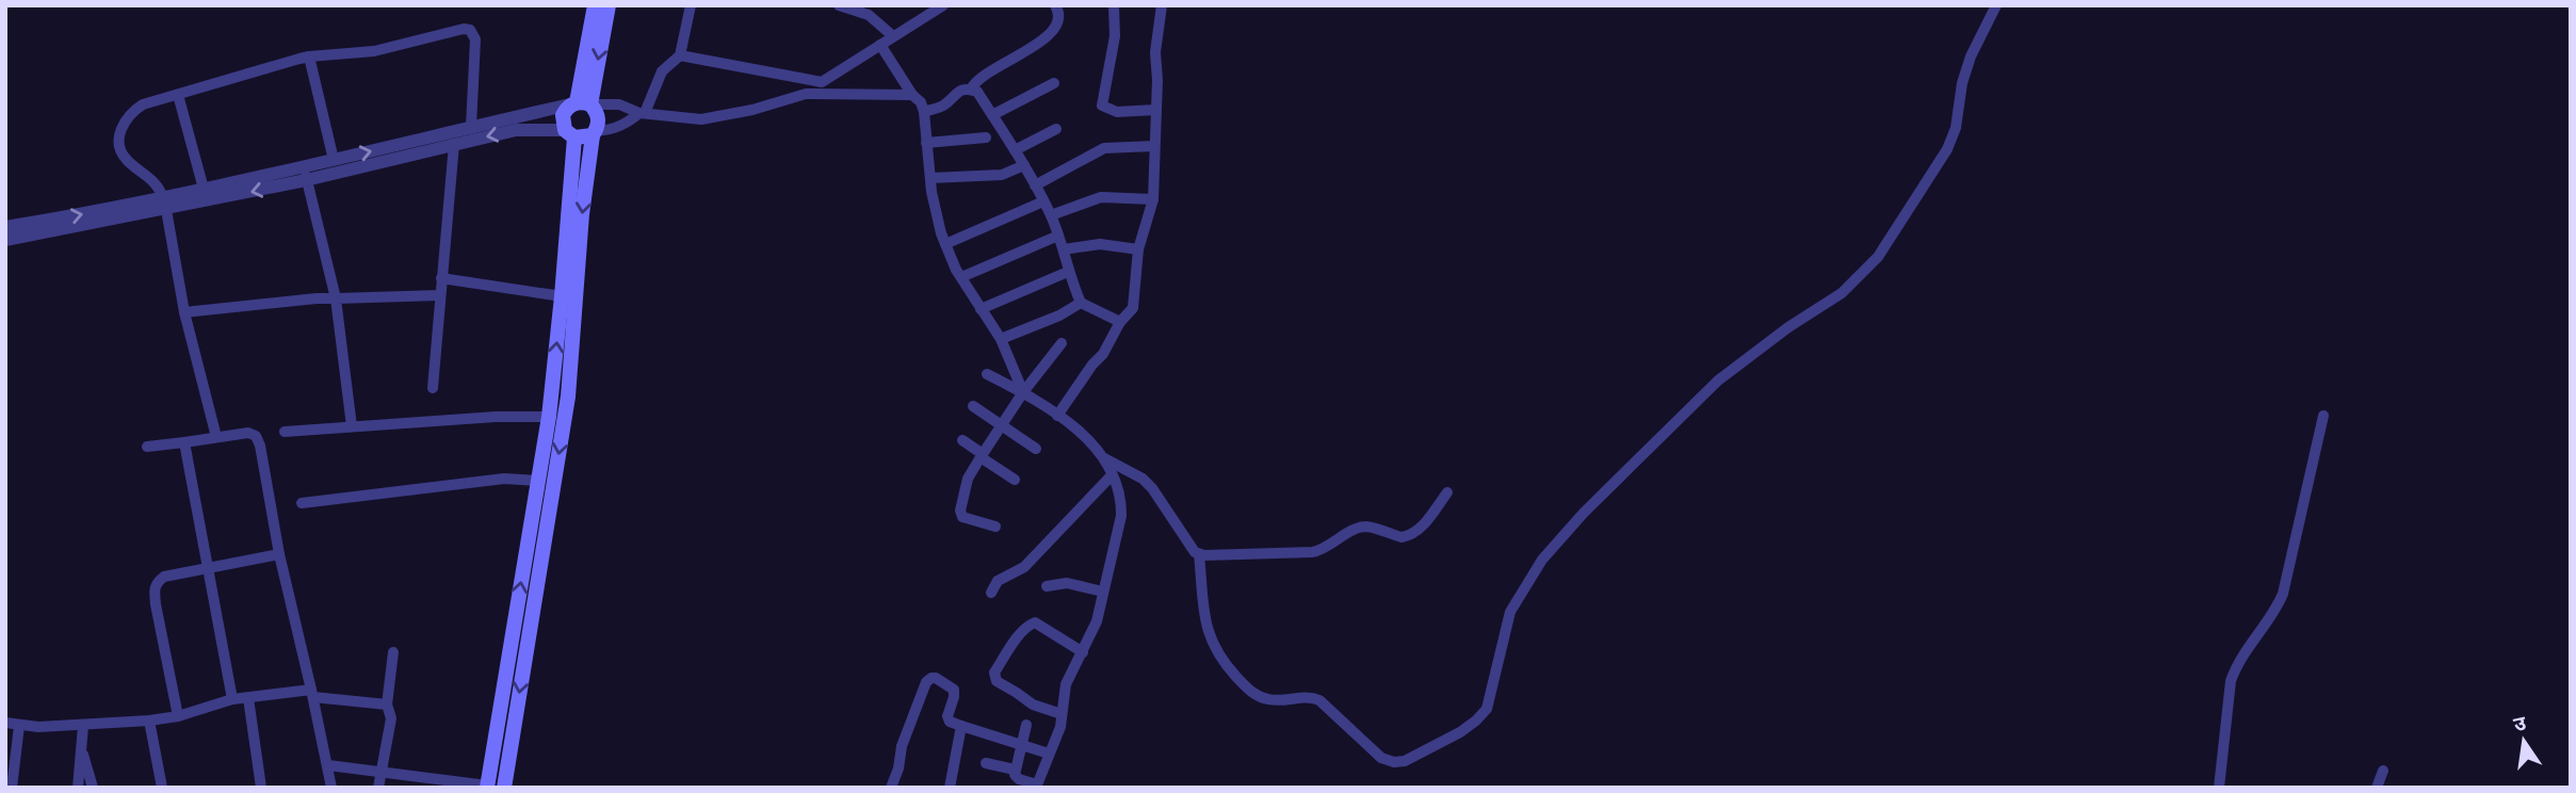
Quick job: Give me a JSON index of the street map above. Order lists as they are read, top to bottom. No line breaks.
{"north":"top"}
